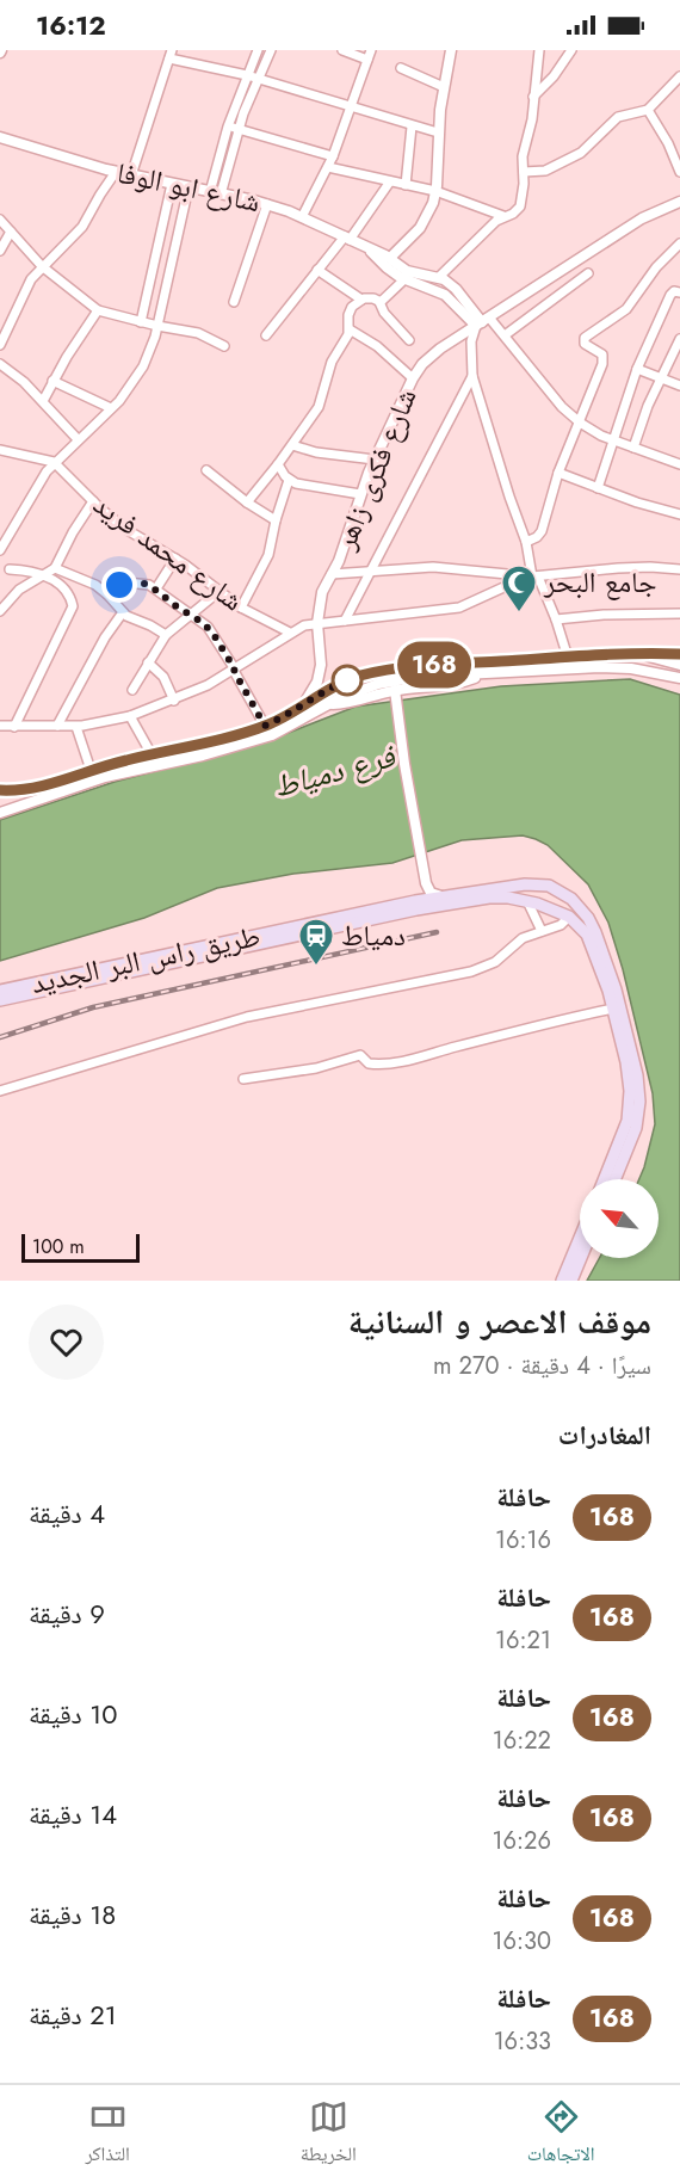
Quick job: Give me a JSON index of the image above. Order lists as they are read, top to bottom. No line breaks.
{"streets":{"main road":["طريق راس البر الجديد"],"street":["شارع ابو الوفا","شارع فكرى زاهر","شارع محمد فريد"]},"crossings":[["شارع ابو الوفا","شارع فكرى زاهر"]],"water":["فرع دمياط"],"places":{"mosque":["جامع البحر"],"station":["دمياط"]},"lines":["bus line 168"],"scale_bar":"100 m","north":"top left","page":{"status":"16:12","on_map":"168","scale":"100 m","heading":[["موقف الاعصر و السنانية","سيرًا · 4 دقيقة · 270 m"],"المغادرات"],"list":[{"mark":"168","name":"حافلة","note":"16:16","value":"4 دقيقة"},{"mark":"168","name":"حافلة","note":"16:21","value":"9 دقيقة"},{"mark":"168","name":"حافلة","note":"16:22","value":"10 دقيقة"},{"mark":"168","name":"حافلة","note":"16:26","value":"14 دقيقة"},{"mark":"168","name":"حافلة","note":"16:30","value":"18 دقيقة"},{"mark":"168","name":"حافلة","note":"16:33","value":"21 دقيقة"}],"tabs":["الاتجاهات","الخريطة","التذاكر"]}}
